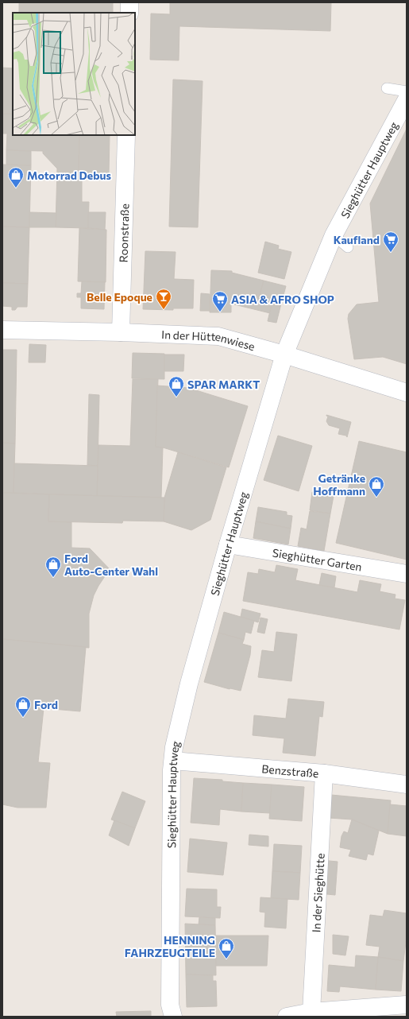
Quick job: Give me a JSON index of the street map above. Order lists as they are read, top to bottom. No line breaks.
{"streets":{"street":["Sieghütter Hauptweg","Roonstraße","In der Hüttenwiese","Sieghütter Garten","Benzstraße","In der Sieghütte"]},"crossings":[["Sieghütter Hauptweg","In der Hüttenwiese"],["Sieghütter Hauptweg","Sieghütter Garten"],["Sieghütter Hauptweg","Benzstraße"],["Roonstraße","In der Hüttenwiese"],["Benzstraße","In der Sieghütte"]],"places":{"shop":["Motorrad Debus","SPAR MARKT","Getränke Hoffmann","Ford Auto-Center Wahl","Ford","HENNING FAHRZEUGTEILE"],"supermarket":["Kaufland","ASIA & AFRO SHOP"],"bar":["Belle Epoque"]}}
